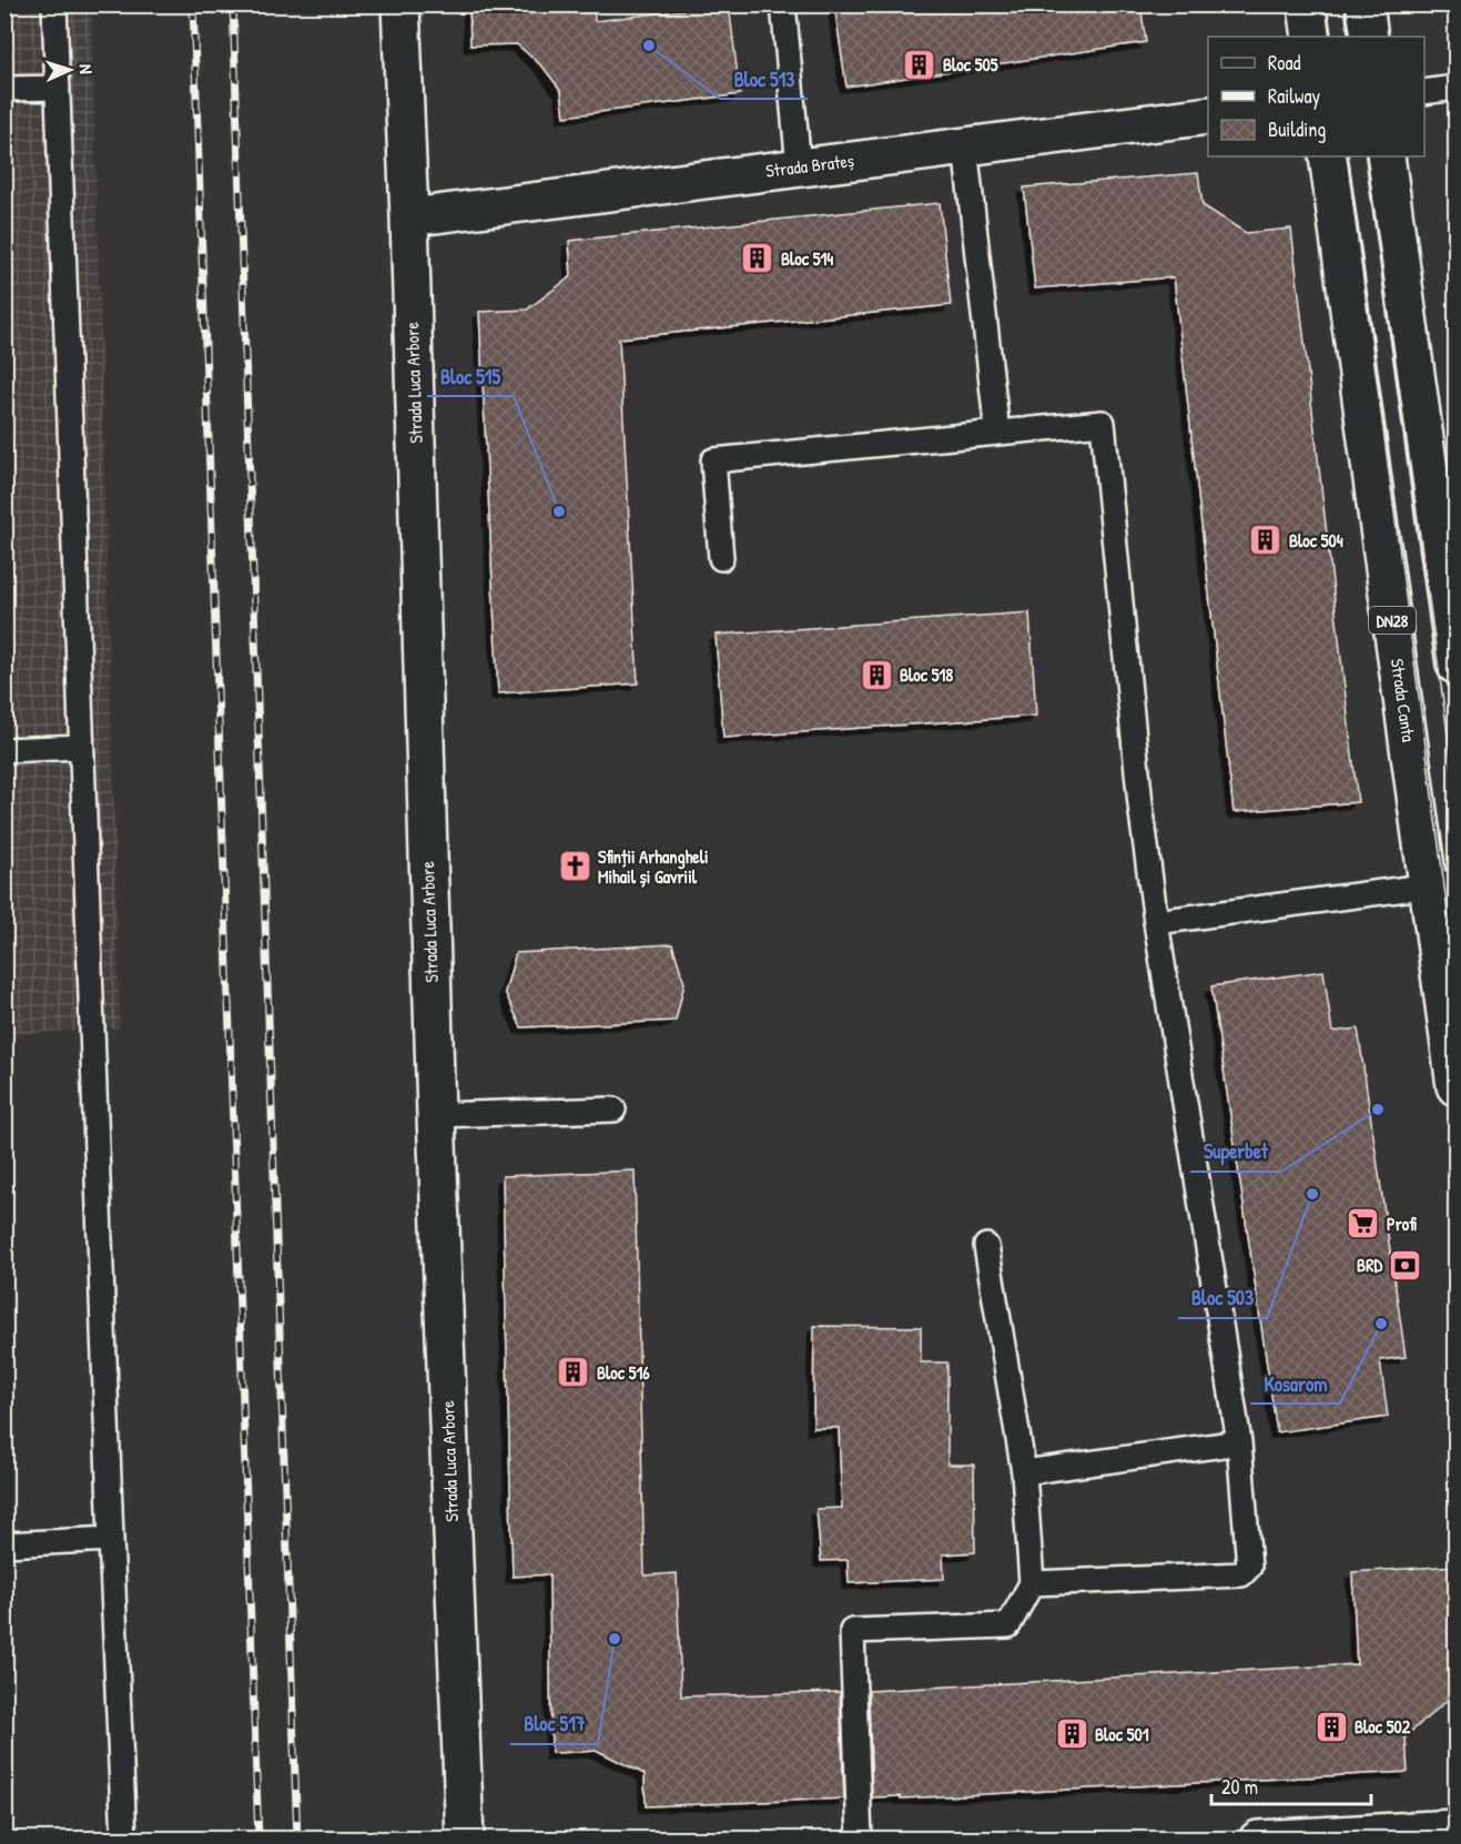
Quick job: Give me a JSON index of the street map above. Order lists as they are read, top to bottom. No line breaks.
{"streets":{"street":["Strada Brateș","Strada Luca Arbore","DN28","Strada Canta"]},"crossings":[["Strada Brateș","Strada Luca Arbore"]],"places":{"other":["Bloc 513","Bloc 515","Superbet","Bloc 503","Kosarom","Bloc 517"],"building":["Bloc 505","Bloc 514","Bloc 504","Bloc 518","Bloc 516","Bloc 502","Bloc 501"],"church":["Sfinții Arhangheli Mihail și Gavriil"],"supermarket":["Profi"],"bank":["BRD"]},"legend":["Road","Railway","Building"],"scale_bar":"20 m","north":"right"}
